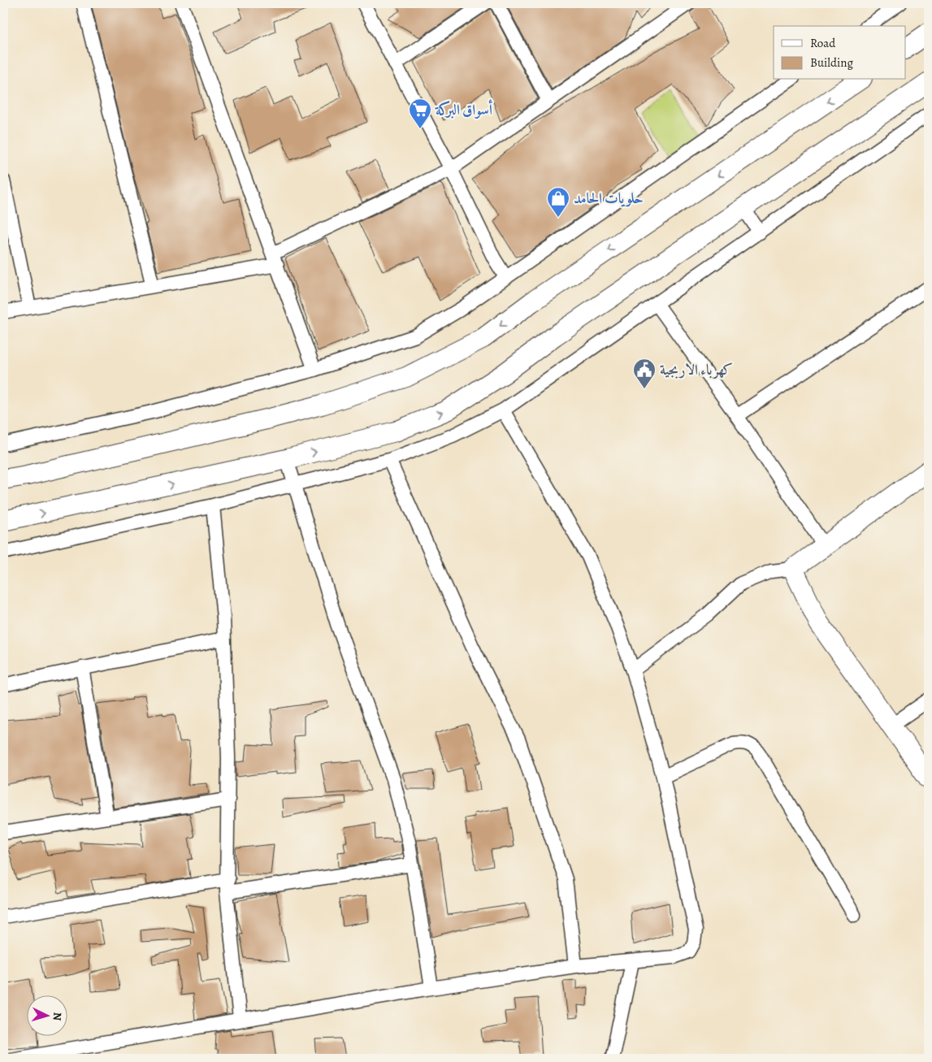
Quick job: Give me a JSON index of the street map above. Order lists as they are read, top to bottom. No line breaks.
{"places":{"supermarket":["أسواق البركة"],"shop":["حلويات الحامد"],"public building":["كهرباء الاربجية"]},"legend":["Road","Building"],"north":"right"}
